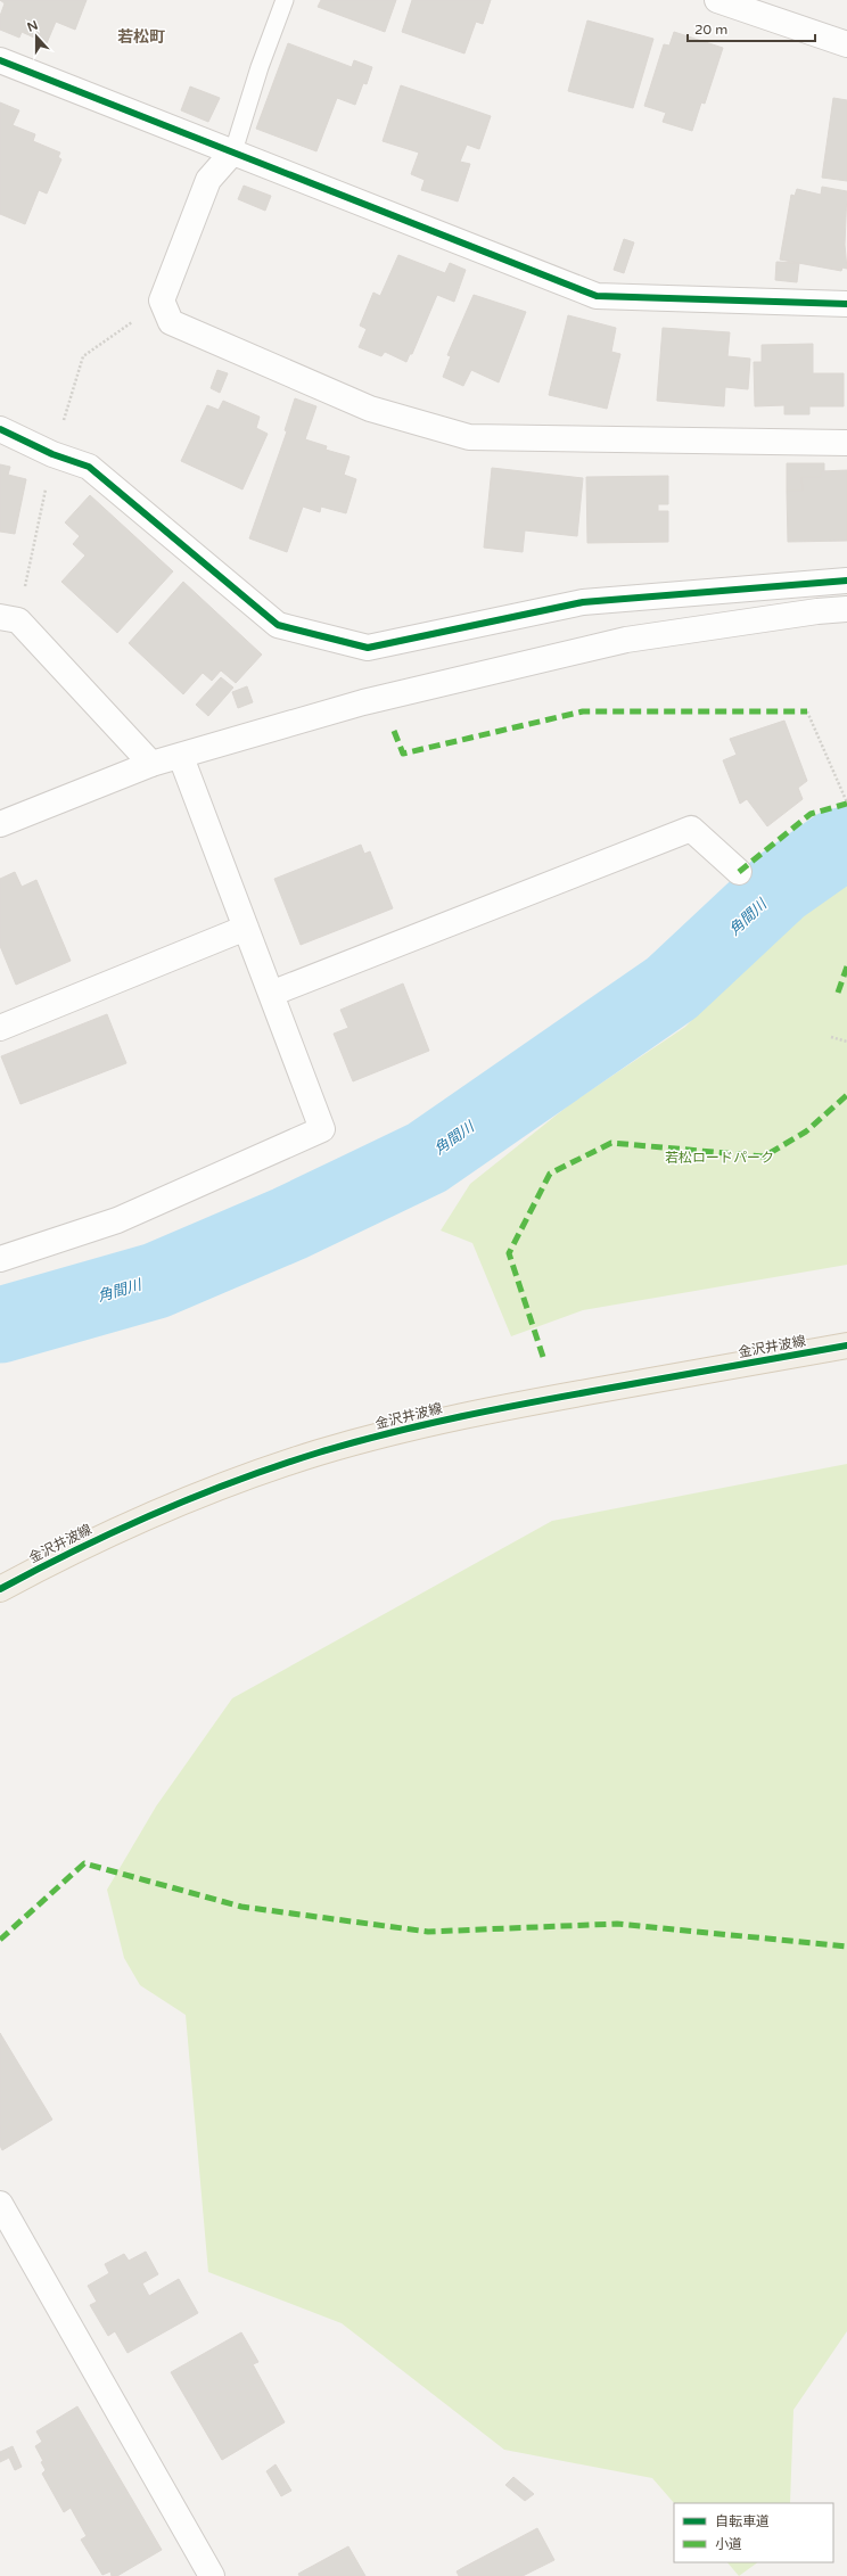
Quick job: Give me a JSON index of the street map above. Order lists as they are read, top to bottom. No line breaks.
{"streets":{"main road":["金沢井波線"]},"districts":["若松町"],"water":["角間川"],"parks":["若松ロードパーク"],"legend":["自転車道","小道"],"scale_bar":"20 m","north":"top"}
